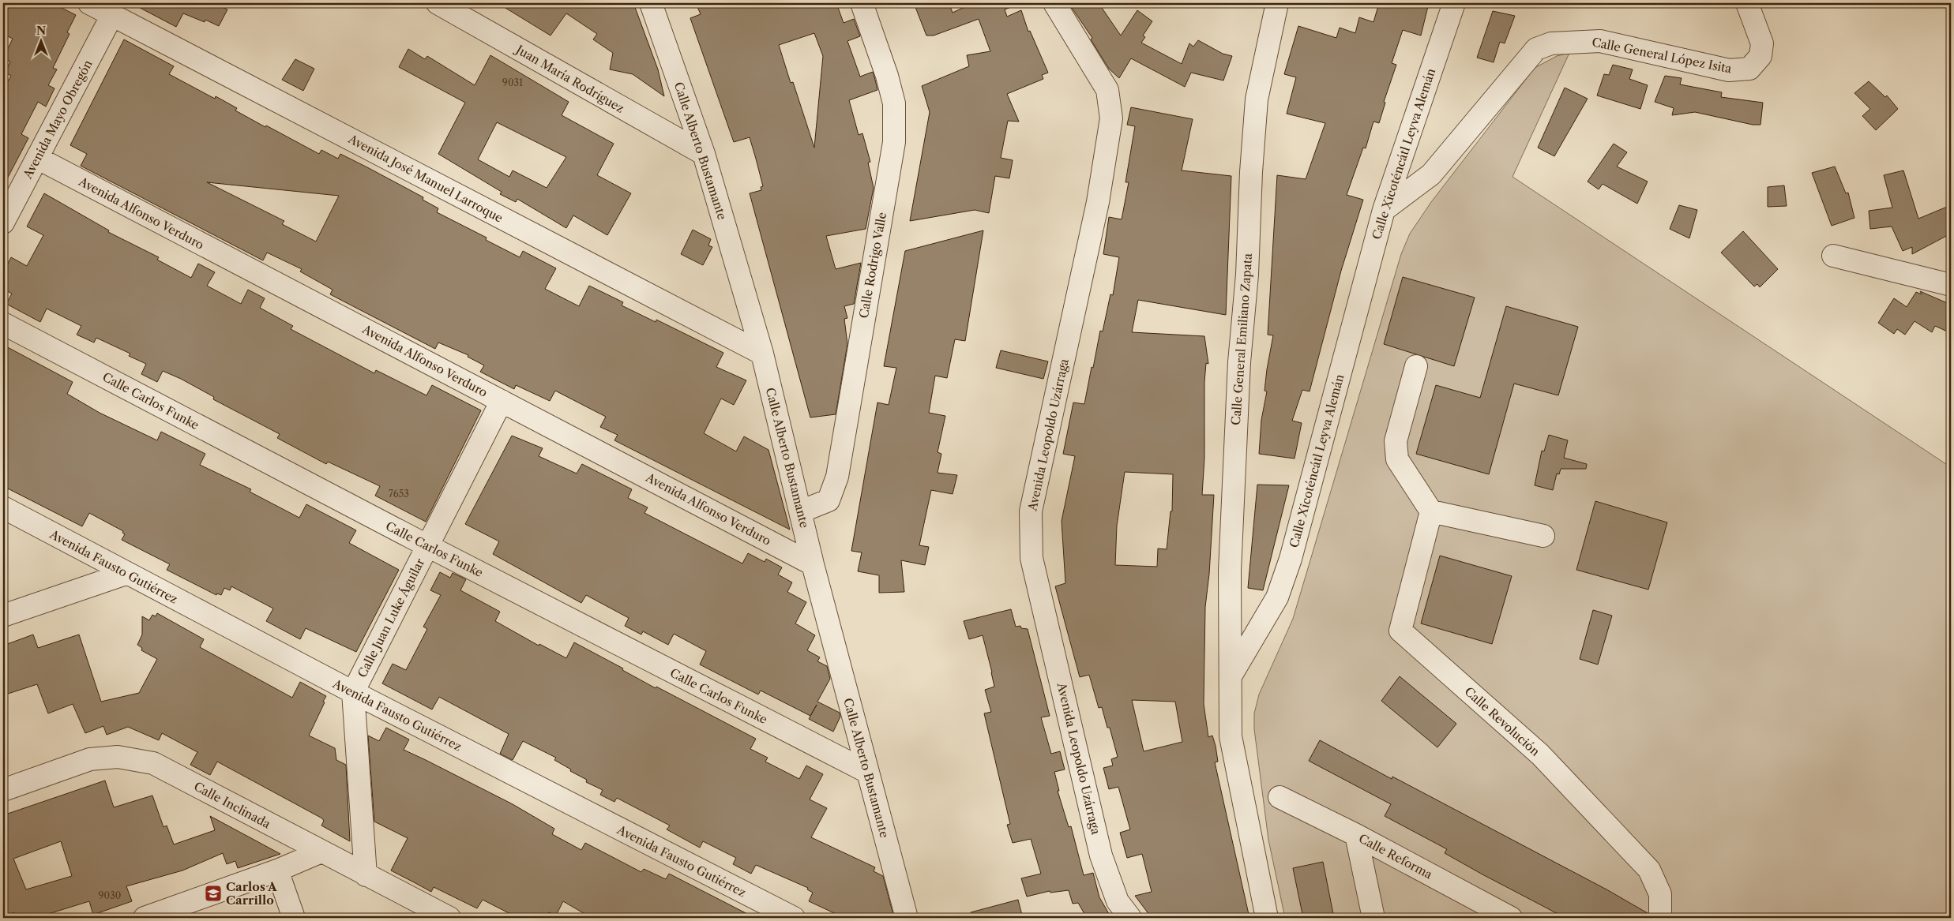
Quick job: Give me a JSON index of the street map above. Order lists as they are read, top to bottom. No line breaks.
{"streets":{"street":["Calle General López Isita","Juan María Rodríguez","Avenida Mayo Obregón","Calle Alberto Bustamante","Calle Xicoténcátl Leyva Alemán","Avenida José Manuel Larroque","Avenida Alfonso Verduro","Calle Rodrigo Valle","Calle General Emiliano Zapata","Calle Carlos Funke","Avenida Leopoldo Uzárraga","Avenida Fausto Gutiérrez","Calle Juan Luke Águilar","Calle Revolución","Calle Inclinada","Calle Reforma"]},"crossings":[["Calle General López Isita","Calle Xicoténcátl Leyva Alemán"],["Juan María Rodríguez","Calle Alberto Bustamante"],["Avenida Mayo Obregón","Avenida José Manuel Larroque"],["Avenida Mayo Obregón","Avenida Alfonso Verduro"],["Calle Alberto Bustamante","Avenida José Manuel Larroque"],["Calle Alberto Bustamante","Avenida Alfonso Verduro"],["Calle Alberto Bustamante","Calle Rodrigo Valle"],["Calle Alberto Bustamante","Calle Carlos Funke"],["Calle Xicoténcátl Leyva Alemán","Calle General Emiliano Zapata"],["Avenida Alfonso Verduro","Calle Juan Luke Águilar"],["Calle Carlos Funke","Calle Juan Luke Águilar"],["Avenida Fausto Gutiérrez","Calle Juan Luke Águilar"],["Calle Juan Luke Águilar","Calle Inclinada"]],"places":{"school or university":["Carlos A Carrillo"]},"house_numbers":["9031","7653","9030"],"north":"top"}
